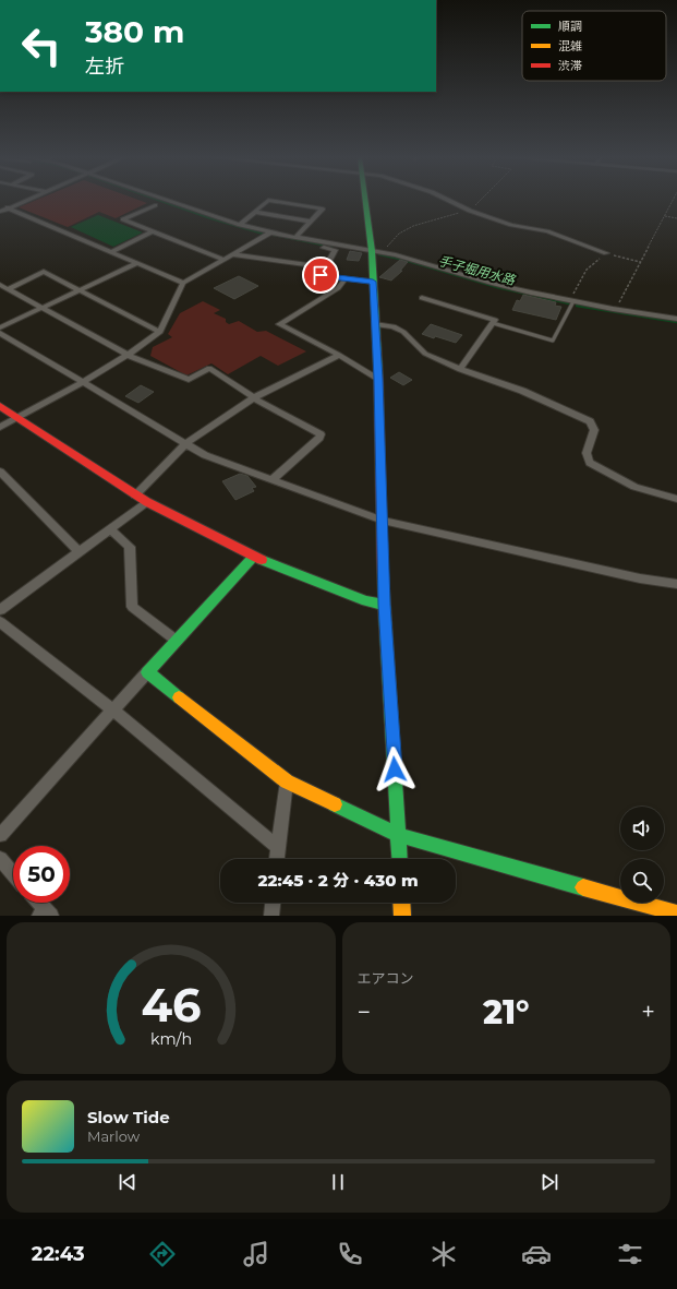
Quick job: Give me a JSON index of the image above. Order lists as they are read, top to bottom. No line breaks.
{"water":["手子堀用水路"],"legend":["順調","混雑","渋滞"],"page":{"turn":["380 m","左折"],"limit":"50","trip":"22:45 · 2 分 · 430 m","tile":"エアコン","heat":["−","21°","+"],"song":["Slow Tide","Marlow"],"tabs":"22:43","gauge":["46","km/h"]}}
